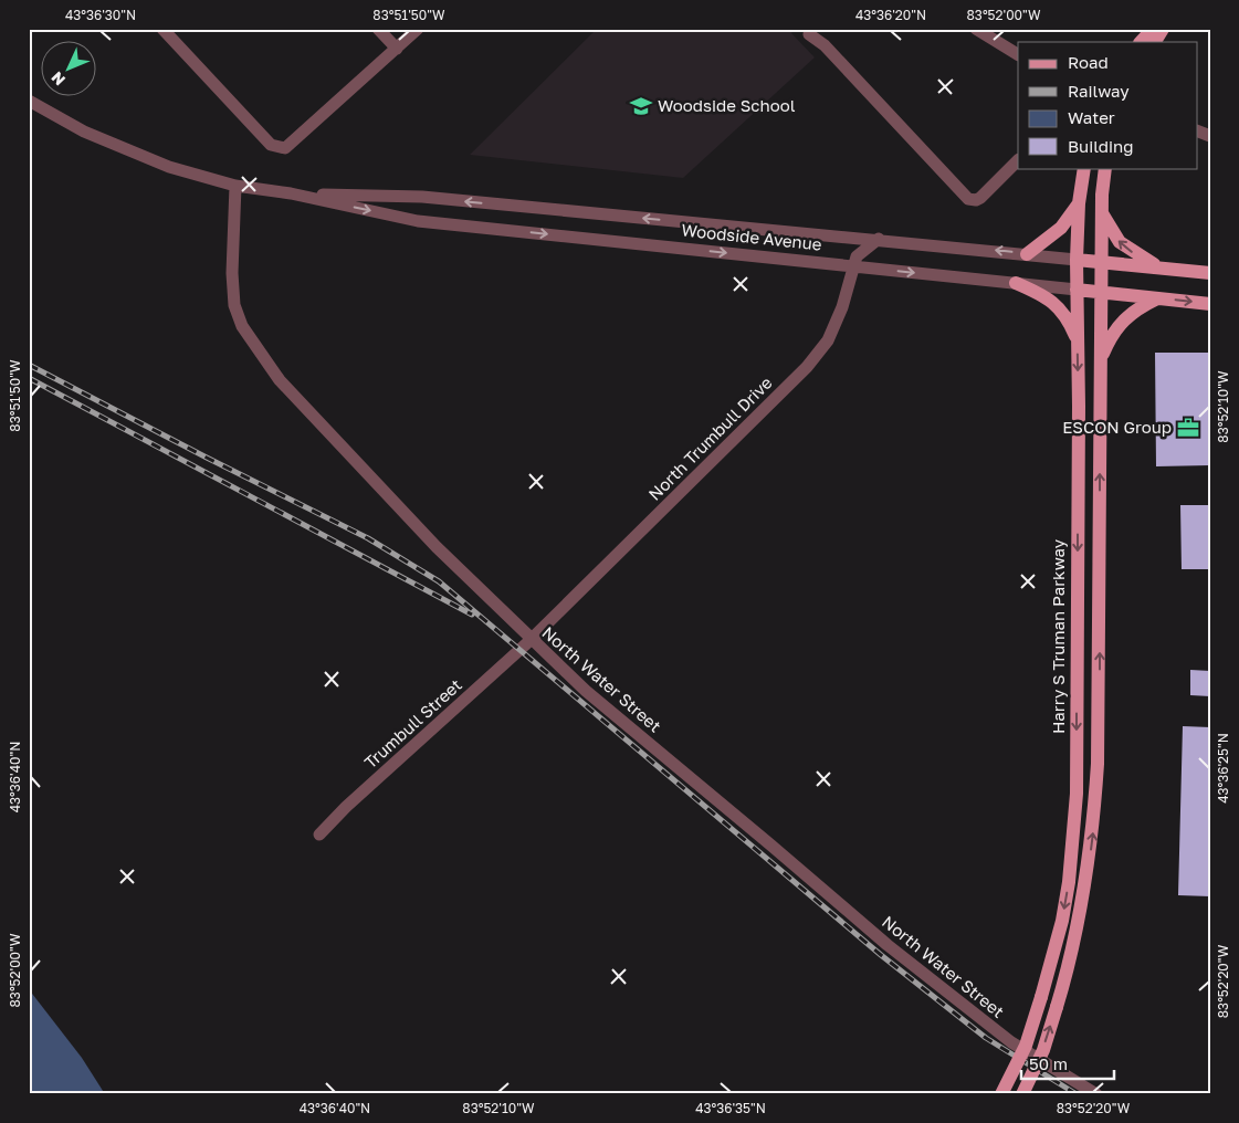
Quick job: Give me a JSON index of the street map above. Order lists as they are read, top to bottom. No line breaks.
{"streets":{"main road":["Woodside Avenue","Harry S Truman Parkway"],"street":["North Trumbull Drive","North Water Street","Trumbull Street"]},"crossings":[["Woodside Avenue","North Trumbull Drive"],["Woodside Avenue","Harry S Truman Parkway"],["Woodside Avenue","North Water Street"],["North Trumbull Drive","North Water Street"],["North Trumbull Drive","Trumbull Street"],["North Water Street","Trumbull Street"]],"places":{"school or university":["Woodside School"],"office":["ESCON Group"]},"legend":["Road","Railway","Water","Building"],"scale_bar":"50 m","north":"bottom left","coordinates":["43°36'30\"N","83°51'50\"W","43°36'20\"N","83°52'00\"W","83°52'10\"W","43°36'25\"N","43°36'40\"N","83°52'20\"W","43°36'35\"N"]}
